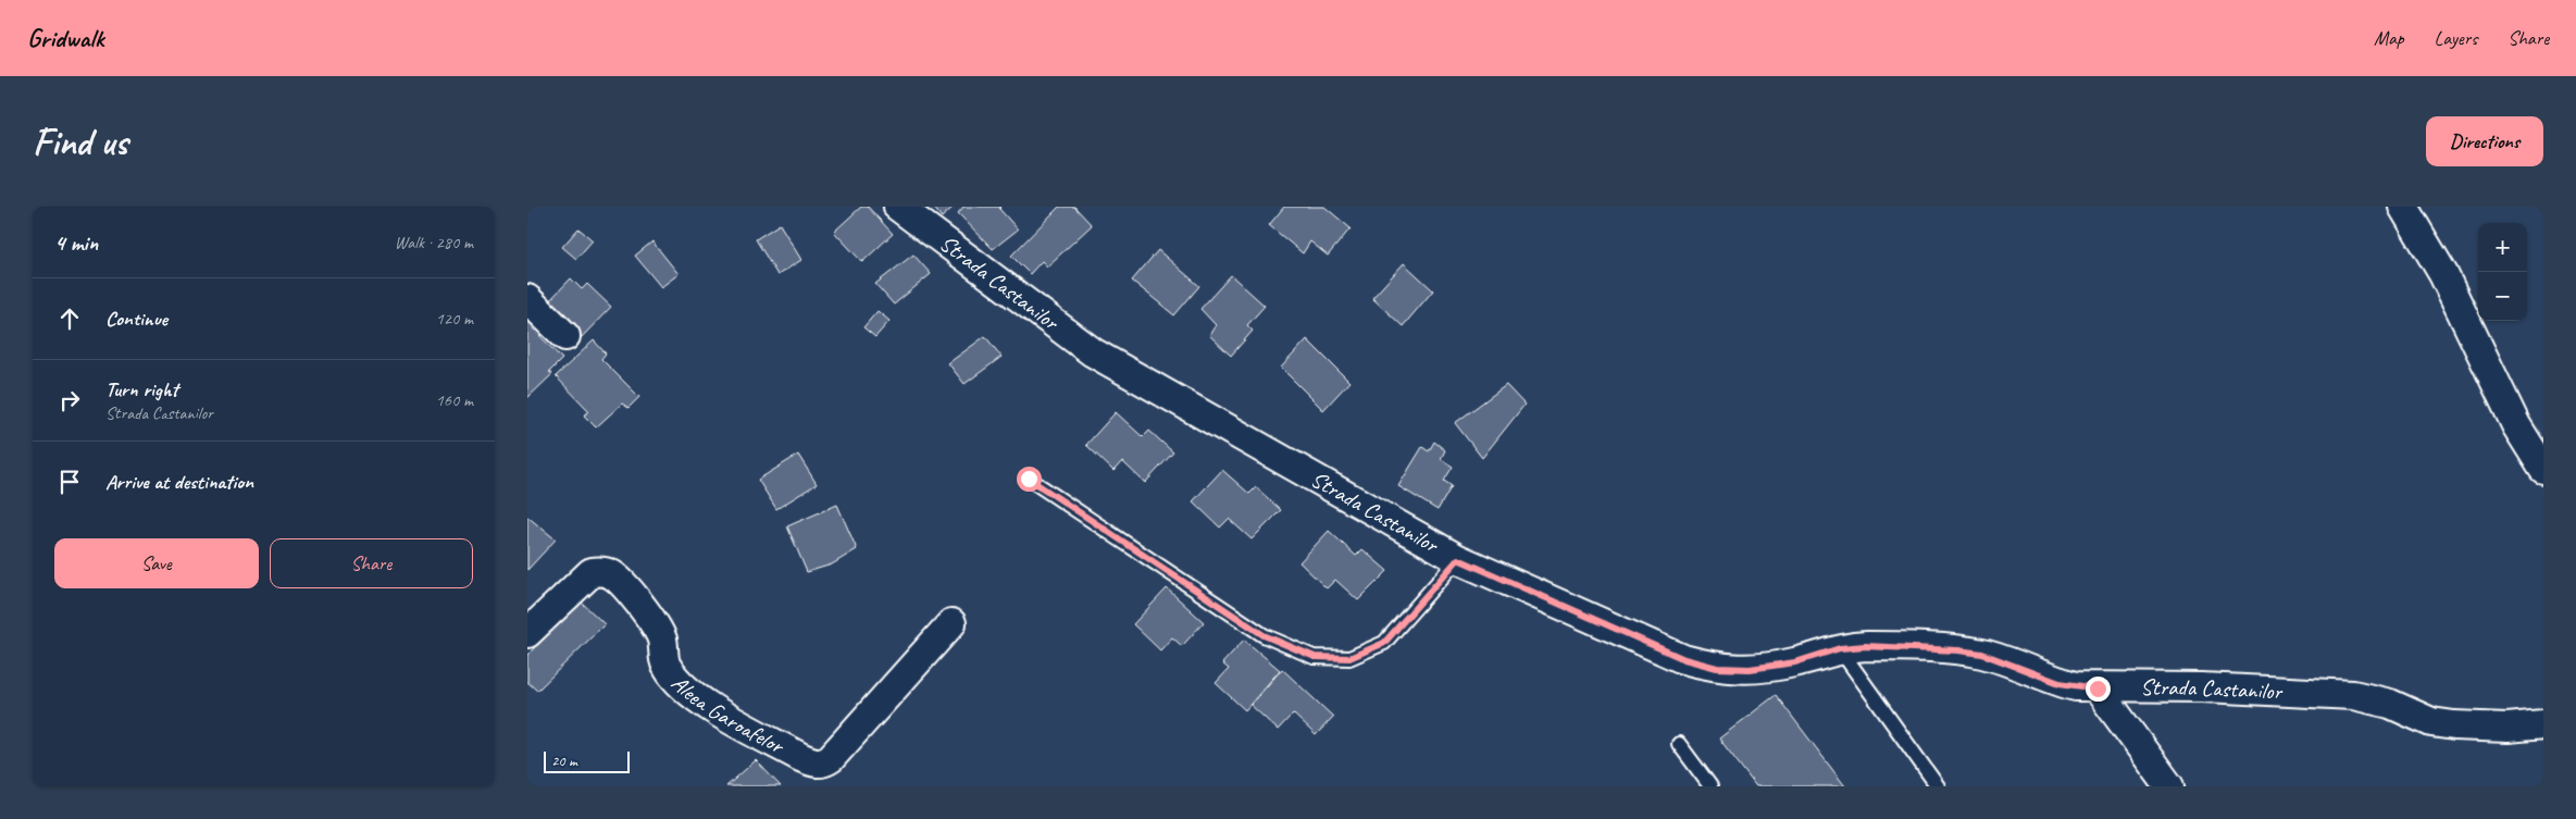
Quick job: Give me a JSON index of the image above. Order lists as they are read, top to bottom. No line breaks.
{"streets":{"street":["Strada Castanilor","Aleea Garoafelor"]},"scale_bar":"20 m","page":{"header":"Gridwalk","nav":["Map","Layers","Share"],"buttons":["Directions",["Save","Share"]],"title":"Find us","heading":["4 min","Walk · 280 m"],"map_buttons":["+","−"],"list":[["Continue","120 m"],["Turn right","Strada Castanilor","160 m"],"Arrive at destination"],"scale":"20 m"}}
